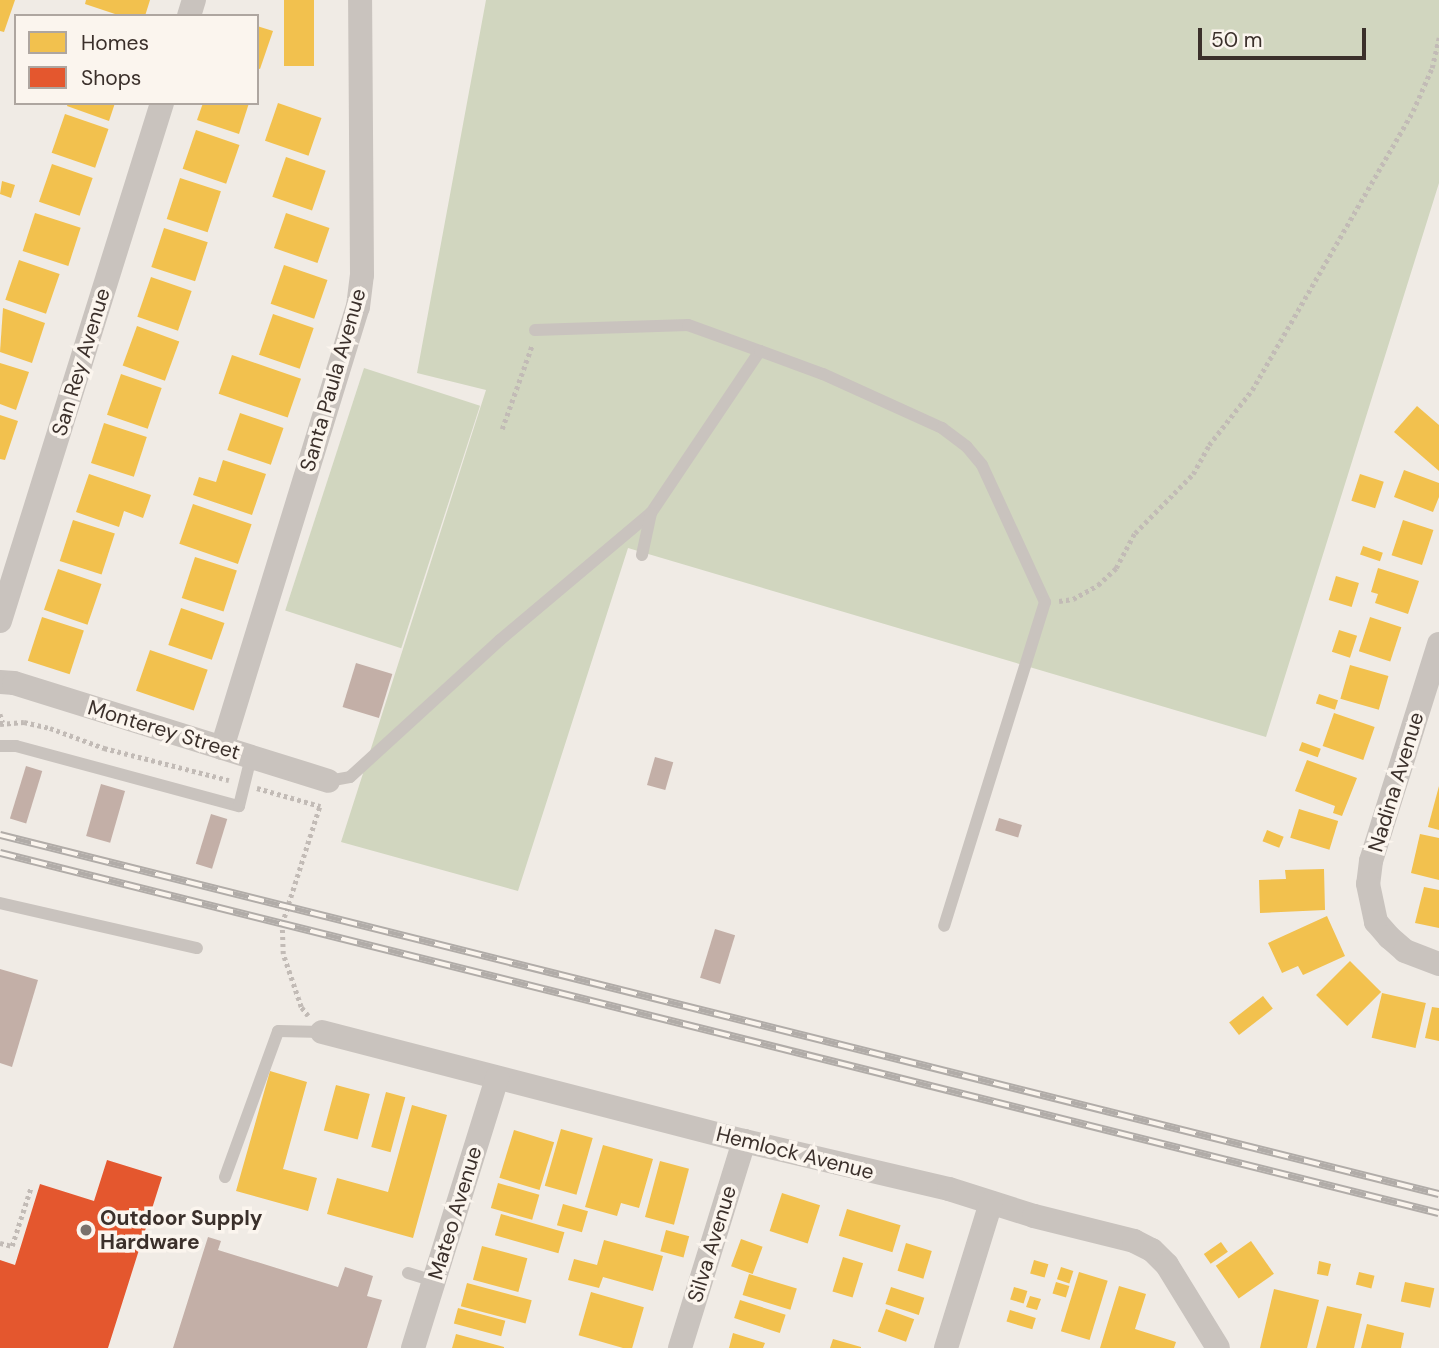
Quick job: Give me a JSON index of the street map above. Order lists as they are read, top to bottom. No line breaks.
{"streets":{"street":["San Rey Avenue","Santa Paula Avenue","Monterey Street","Nadina Avenue","Hemlock Avenue","Mateo Avenue","Silva Avenue"]},"crossings":[["Santa Paula Avenue","Monterey Street"],["Hemlock Avenue","Mateo Avenue"],["Hemlock Avenue","Silva Avenue"]],"places":["Outdoor Supply Hardware"],"legend":["Homes","Shops"],"scale_bar":"50 m"}
